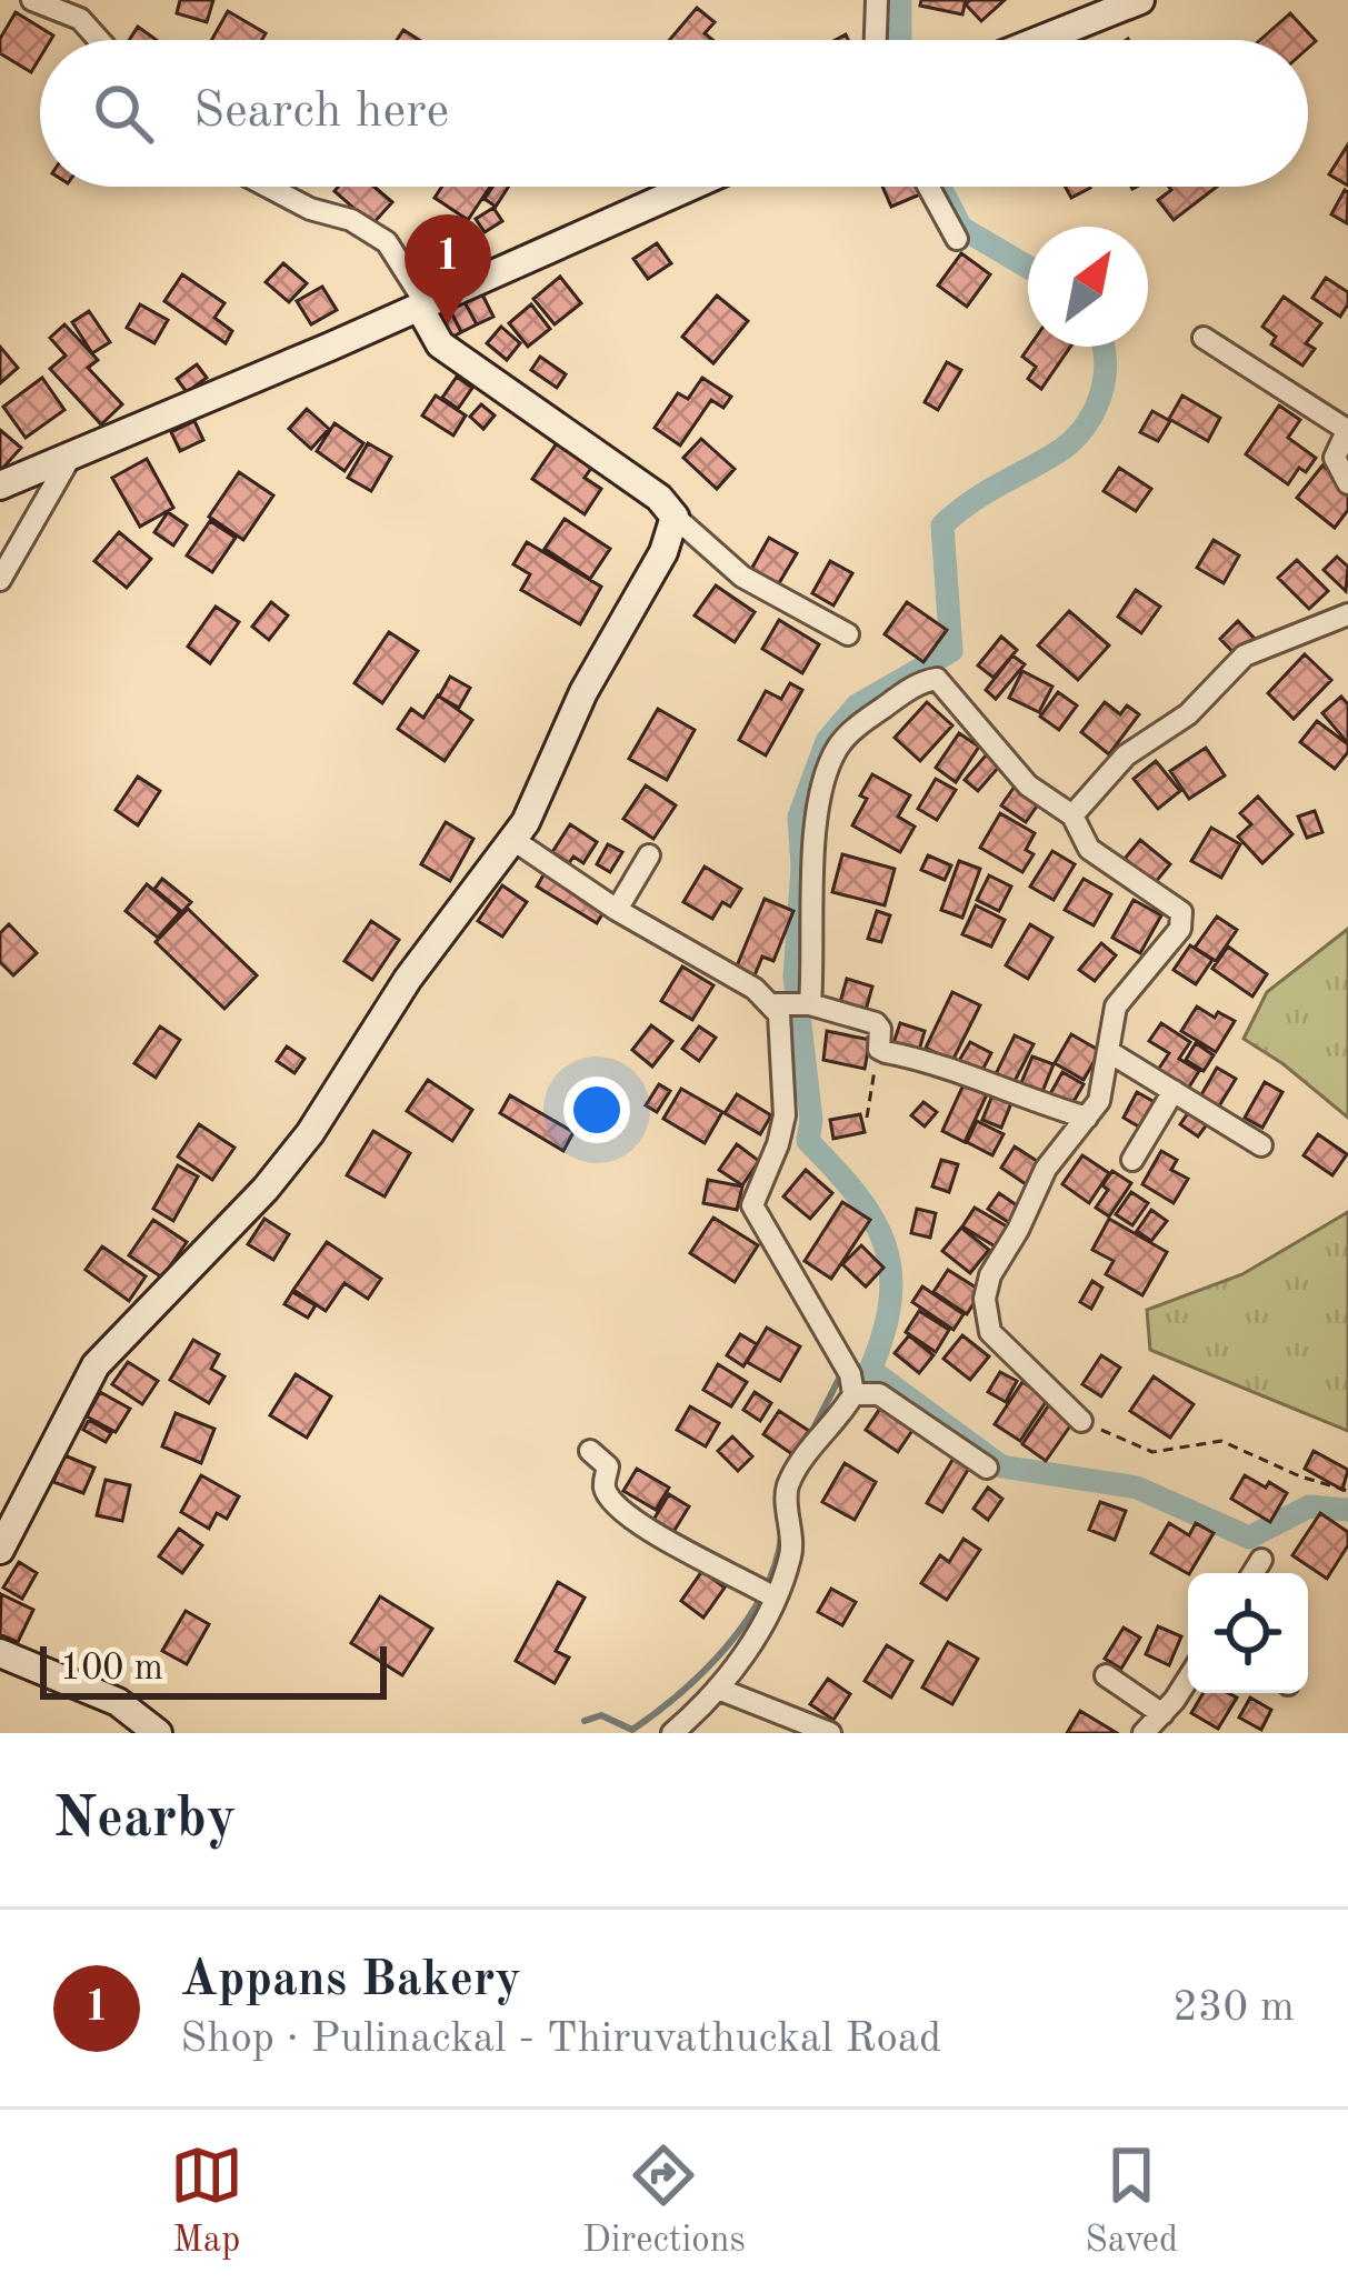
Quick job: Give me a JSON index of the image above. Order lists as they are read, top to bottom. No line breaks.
{"scale_bar":"100 m","north":"top right","page":{"search":"Search here","pins":"1","scale":"100 m","heading":"Nearby","list":[{"mark":"1","name":"Appans Bakery","note":"Shop · Pulinackal - Thiruvathuckal Road","value":"230 m"}],"nav":["Map","Directions","Saved"]}}
